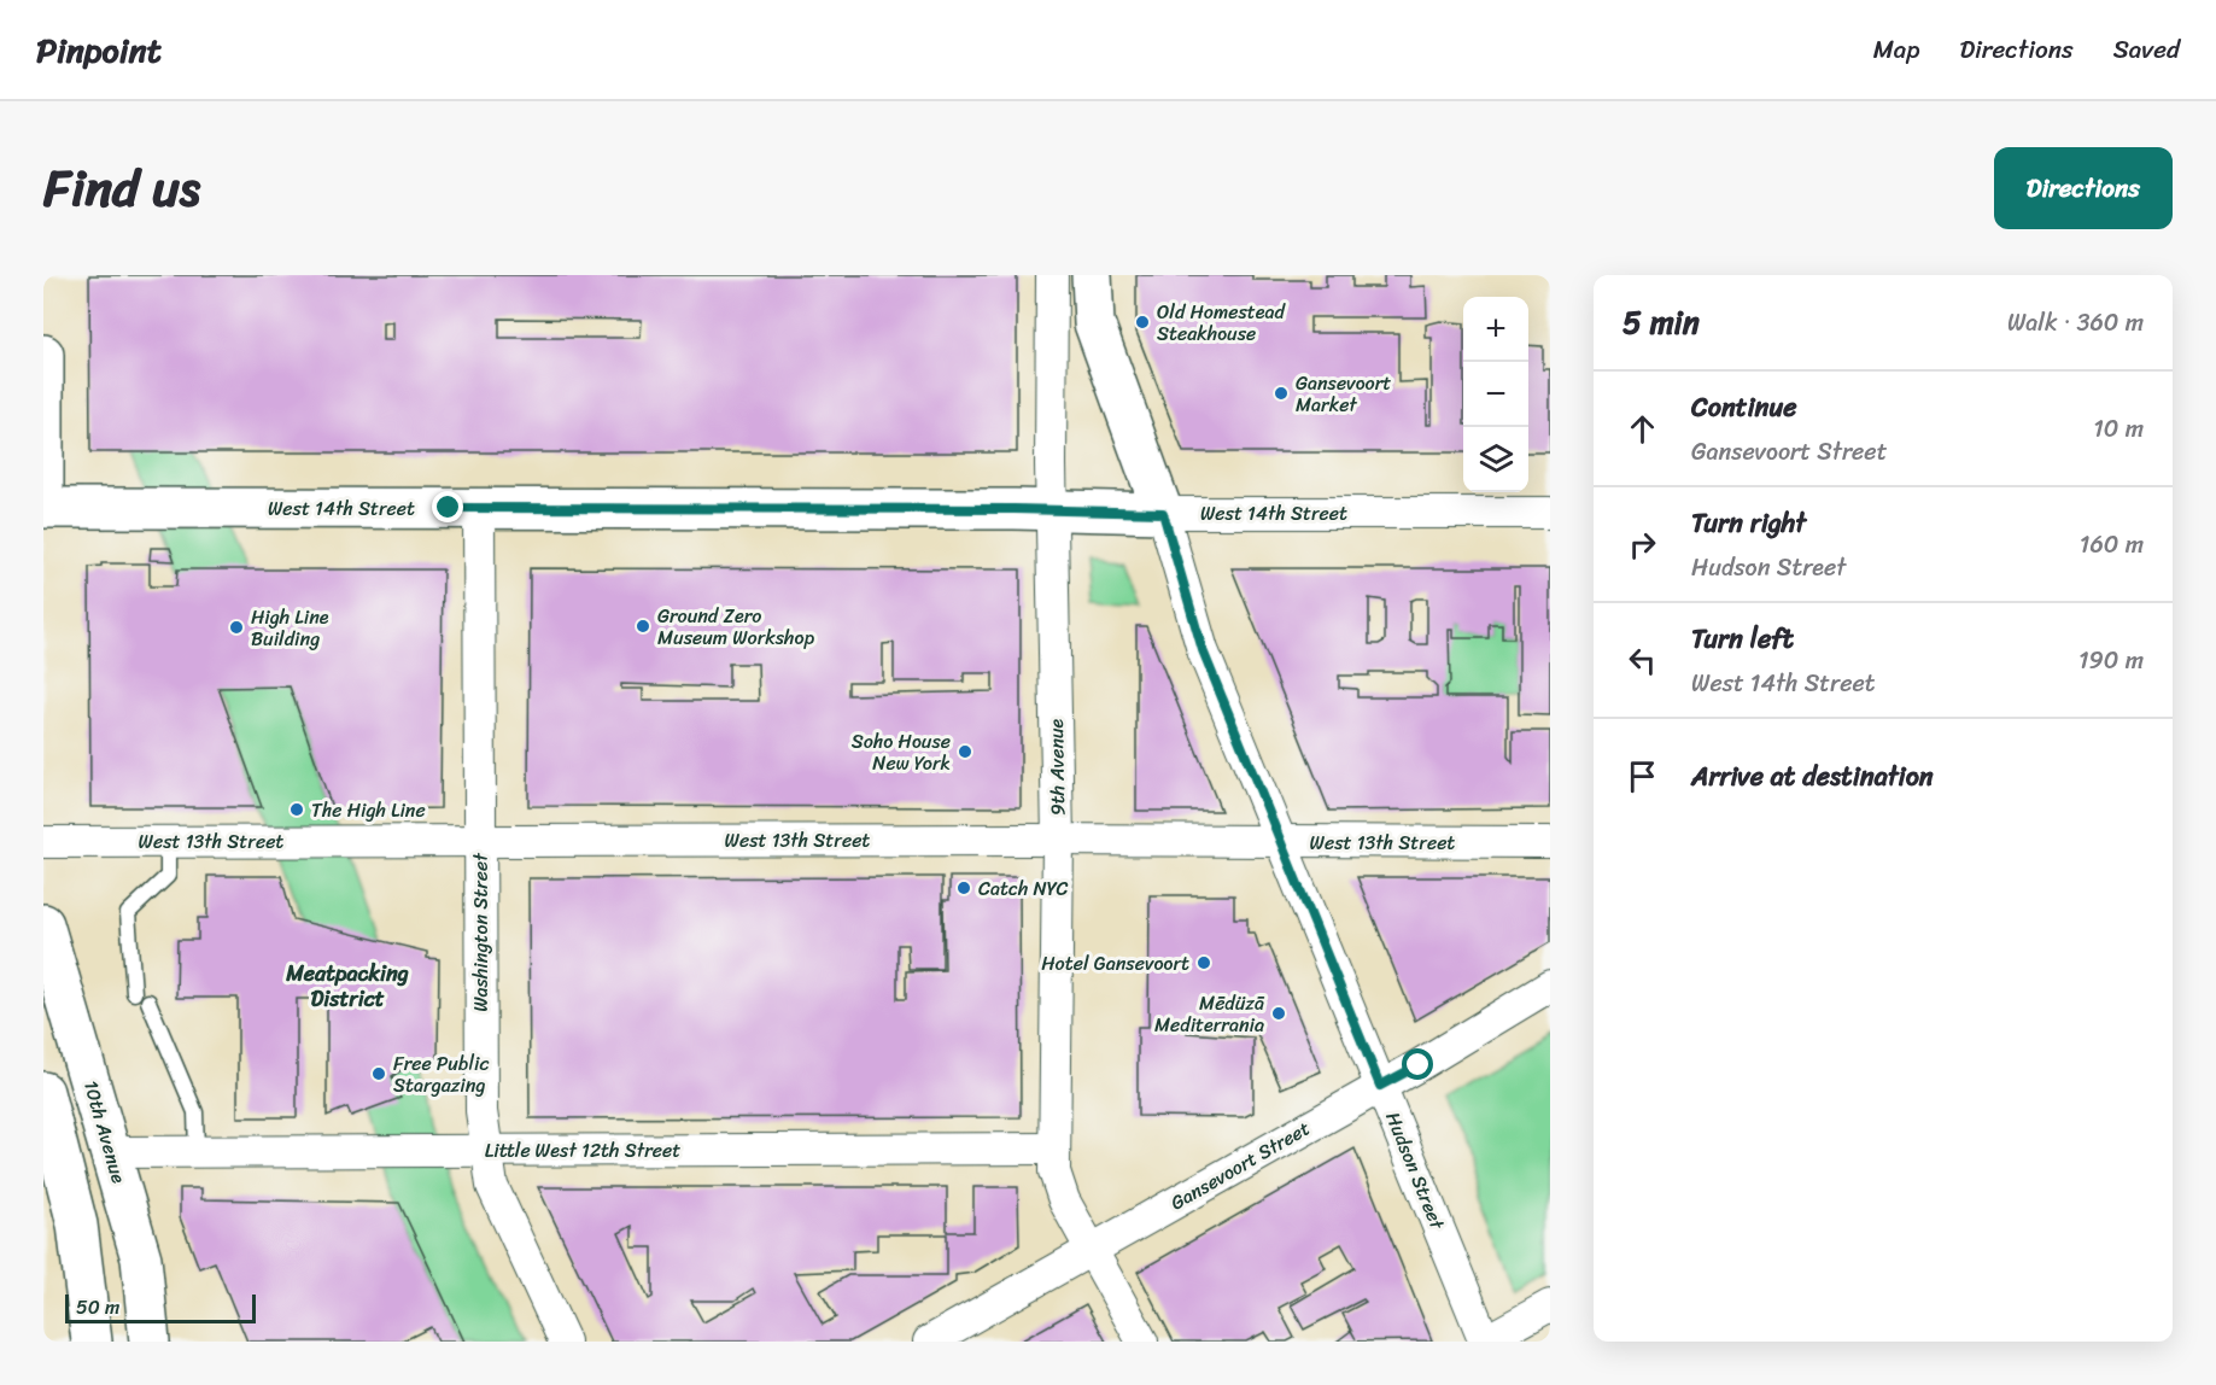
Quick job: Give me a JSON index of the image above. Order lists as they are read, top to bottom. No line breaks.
{"streets":{"main road":["West 14th Street","10th Avenue"],"street":["9th Avenue","West 13th Street","Washington Street","Little West 12th Street","Gansevoort Street","Hudson Street"]},"crossings":[["West 14th Street","9th Avenue"],["West 14th Street","Washington Street"],["West 14th Street","Hudson Street"],["9th Avenue","West 13th Street"],["9th Avenue","Little West 12th Street"],["9th Avenue","Gansevoort Street"],["West 13th Street","Washington Street"],["West 13th Street","Hudson Street"],["Washington Street","Little West 12th Street"],["10th Avenue","Little West 12th Street"],["Gansevoort Street","Hudson Street"]],"districts":["Meatpacking District"],"places":["Old Homestead Steakhouse","Gansevoort Market","Ground Zero Museum Workshop","High Line Building","Soho House New York","The High Line","Catch NYC","Hotel Gansevoort","Mēdüzā Mediterrania","Free Public Stargazing"],"scale_bar":"50 m","page":{"header":"Pinpoint","nav":["Map","Directions","Saved"],"title":"Find us","buttons":"Directions","heading":["5 min","Walk · 360 m"],"map_buttons":["+","−"],"list":[["Continue","Gansevoort Street","10 m"],["Turn right","Hudson Street","160 m"],["Turn left","West 14th Street","190 m"],"Arrive at destination"],"scale":"50 m"}}
